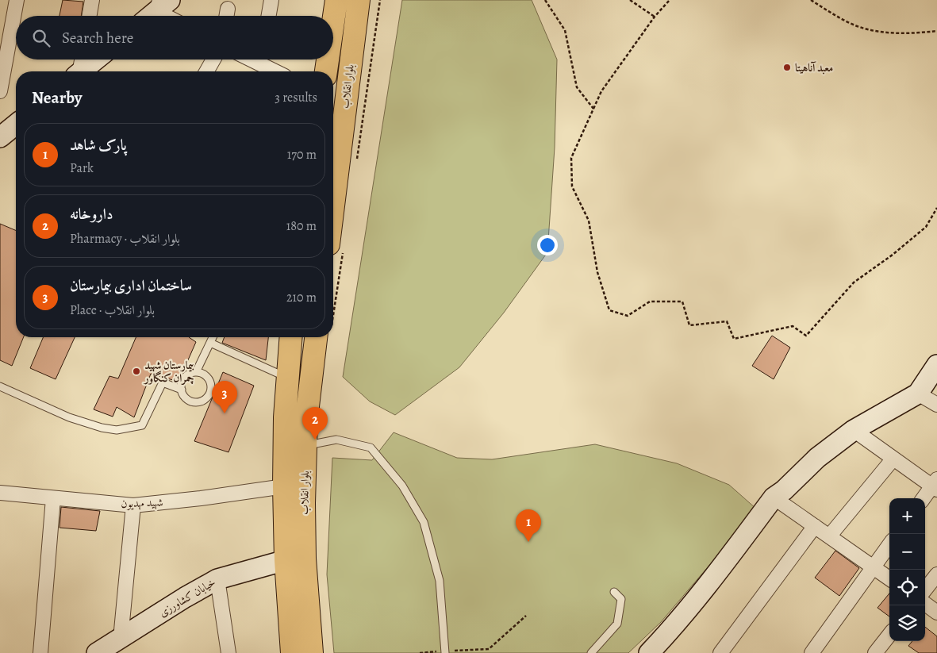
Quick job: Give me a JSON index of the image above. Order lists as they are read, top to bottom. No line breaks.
{"streets":{"main road":["بلوار انقلاب"],"street":["شهید مهدیون","خیابان کشاورزی"]},"crossings":[["بلوار انقلاب","شهید مهدیون"],["بلوار انقلاب","خیابان کشاورزی"]],"places":["معبد آناهیتا","بیمارستان شهید چمران کنگاور"],"page":{"search":"Search here","heading":["Nearby","3 results"],"list":[{"mark":"1","name":"پارک شاهد","note":"Park","value":"170 m"},{"mark":"2","name":"داروخانه","note":"Pharmacy · بلوار انقلاب","value":"180 m"},{"mark":"3","name":"ساختمان اداری بیمارستان","note":"Place · بلوار انقلاب","value":"210 m"}],"pins":["3","2","1"],"map_buttons":["+","−"]}}
